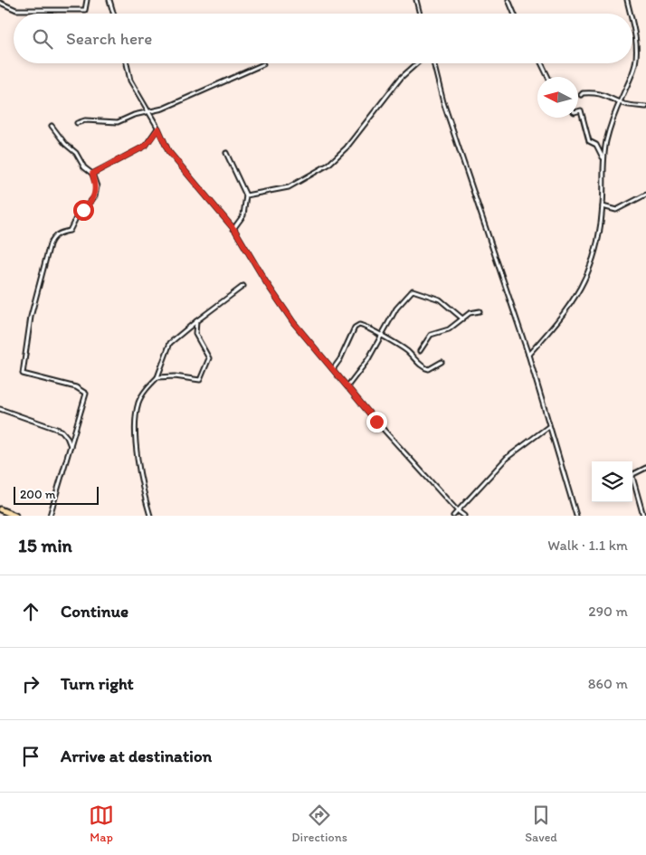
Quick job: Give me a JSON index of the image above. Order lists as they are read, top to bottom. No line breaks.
{"scale_bar":"200 m","north":"left","page":{"search":"Search here","scale":"200 m","heading":["15 min","Walk · 1.1 km"],"list":[["Continue","290 m"],["Turn right","860 m"],"Arrive at destination"],"nav":["Map","Directions","Saved"]}}
